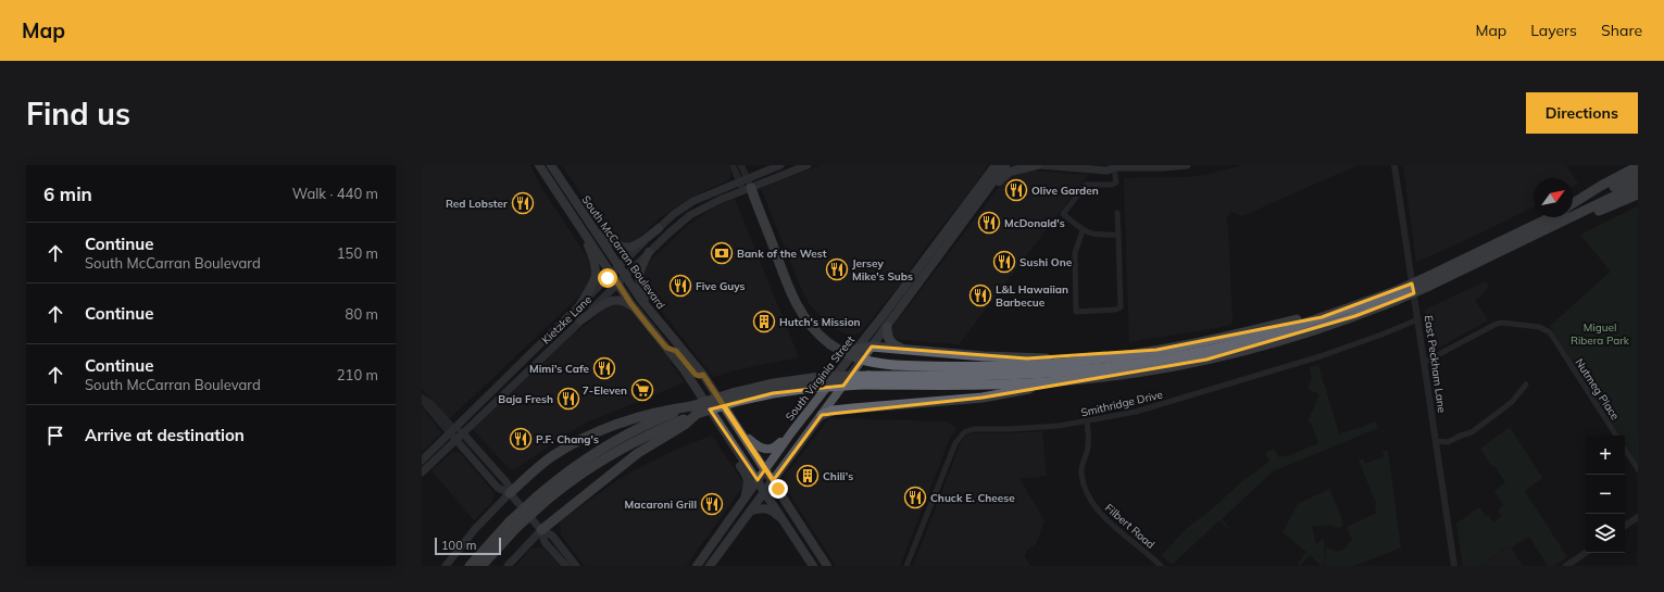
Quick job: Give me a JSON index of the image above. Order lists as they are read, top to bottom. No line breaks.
{"streets":{"main road":["South McCarran Boulevard","Kietzke Lane","South Virginia Street"],"street":["East Peckham Lane","Nutmeg Place","Smithridge Drive","Filbert Road"]},"crossings":[["South McCarran Boulevard","Kietzke Lane"],["South McCarran Boulevard","South Virginia Street"],["East Peckham Lane","Nutmeg Place"],["East Peckham Lane","Smithridge Drive"],["Smithridge Drive","Filbert Road"]],"parks":["Miguel Ribera Park"],"places":{"restaurant":["Olive Garden","Red Lobster","McDonald's","Sushi One","Jersey Mike's Subs","Five Guys","L&L Hawaiian Barbecue","Mimi's Cafe","Baja Fresh","P.F. Chang's","Chuck E. Cheese","Macaroni Grill"],"bank":["Bank of the West"],"building":["Hutch's Mission","Chili's"],"supermarket":["7-Eleven"]},"scale_bar":"100 m","north":"top right","page":{"header":"Map","nav":["Map","Layers","Share"],"buttons":"Directions","title":"Find us","heading":["6 min","Walk · 440 m"],"list":[["Continue","South McCarran Boulevard","150 m"],["Continue","80 m"],["Continue","South McCarran Boulevard","210 m"],"Arrive at destination"],"map_buttons":["+","−"],"scale":"100 m"}}
